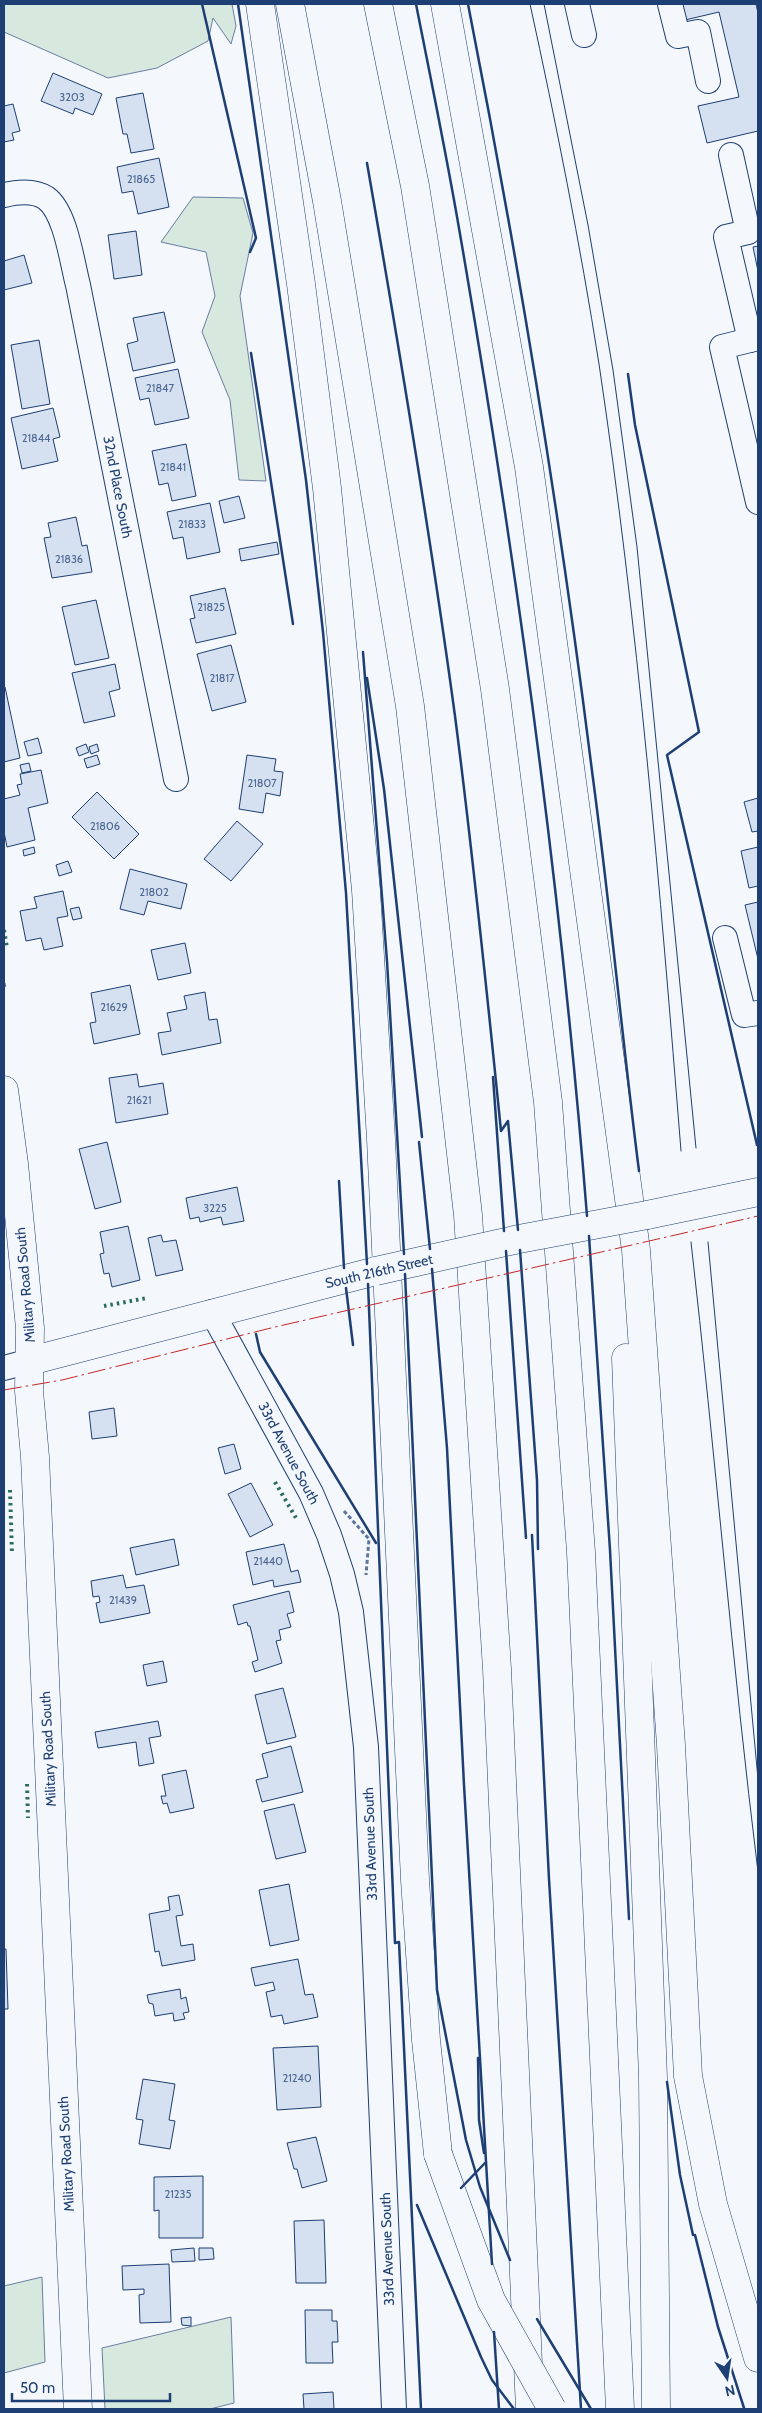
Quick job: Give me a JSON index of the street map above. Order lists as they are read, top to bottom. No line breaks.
{"streets":{"main road":["South 216th Street","Military Road South"],"street":["32nd Place South","33rd Avenue South"]},"crossings":[["South 216th Street","Military Road South"],["South 216th Street","33rd Avenue South"]],"house_numbers":["3203","21865","21847","21844","21841","21833","21836","21825","21817","21807","21806","21802","21629","21621","3225","21440","21439","21240","21235"],"scale_bar":"50 m","north":"bottom"}
